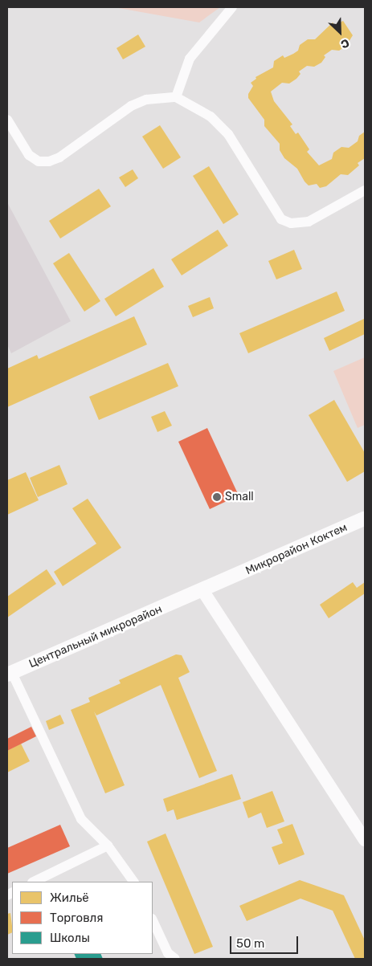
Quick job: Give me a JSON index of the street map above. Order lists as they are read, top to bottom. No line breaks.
{"streets":{"main road":["Микрорайон Коктем","Центральный микрорайон"]},"crossings":[["Микрорайон Коктем","Центральный микрорайон"]],"places":["Small"],"legend":["Жильё","Торговля","Школы"],"scale_bar":"50 m","north":"bottom right"}
